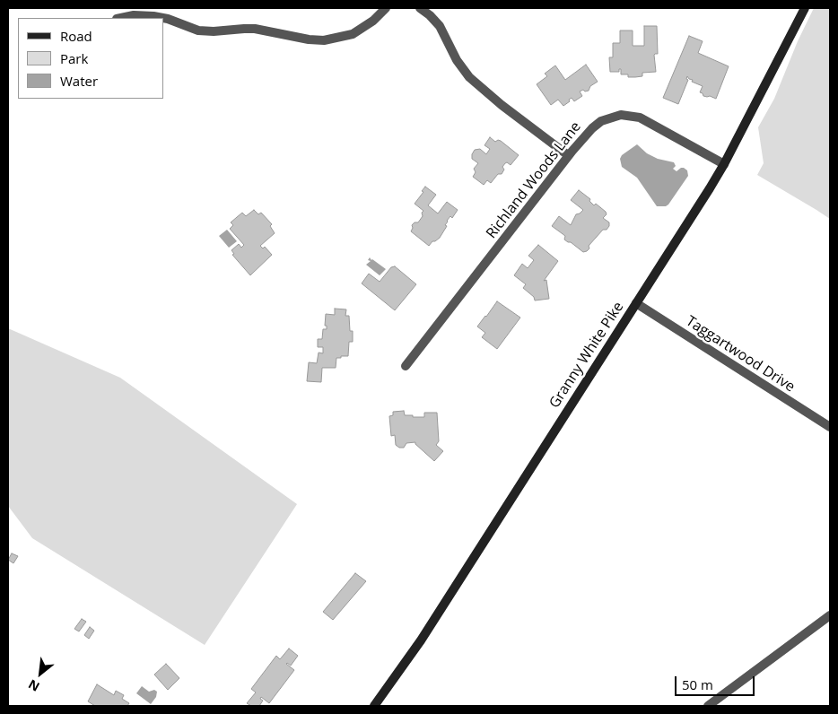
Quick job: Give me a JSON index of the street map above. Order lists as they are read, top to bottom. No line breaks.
{"streets":{"main road":["Granny White Pike"],"street":["Richland Woods Lane","Taggartwood Drive"]},"crossings":[["Richland Woods Lane","Granny White Pike"],["Taggartwood Drive","Granny White Pike"]],"legend":["Road","Park","Water"],"scale_bar":"50 m","north":"bottom left"}
